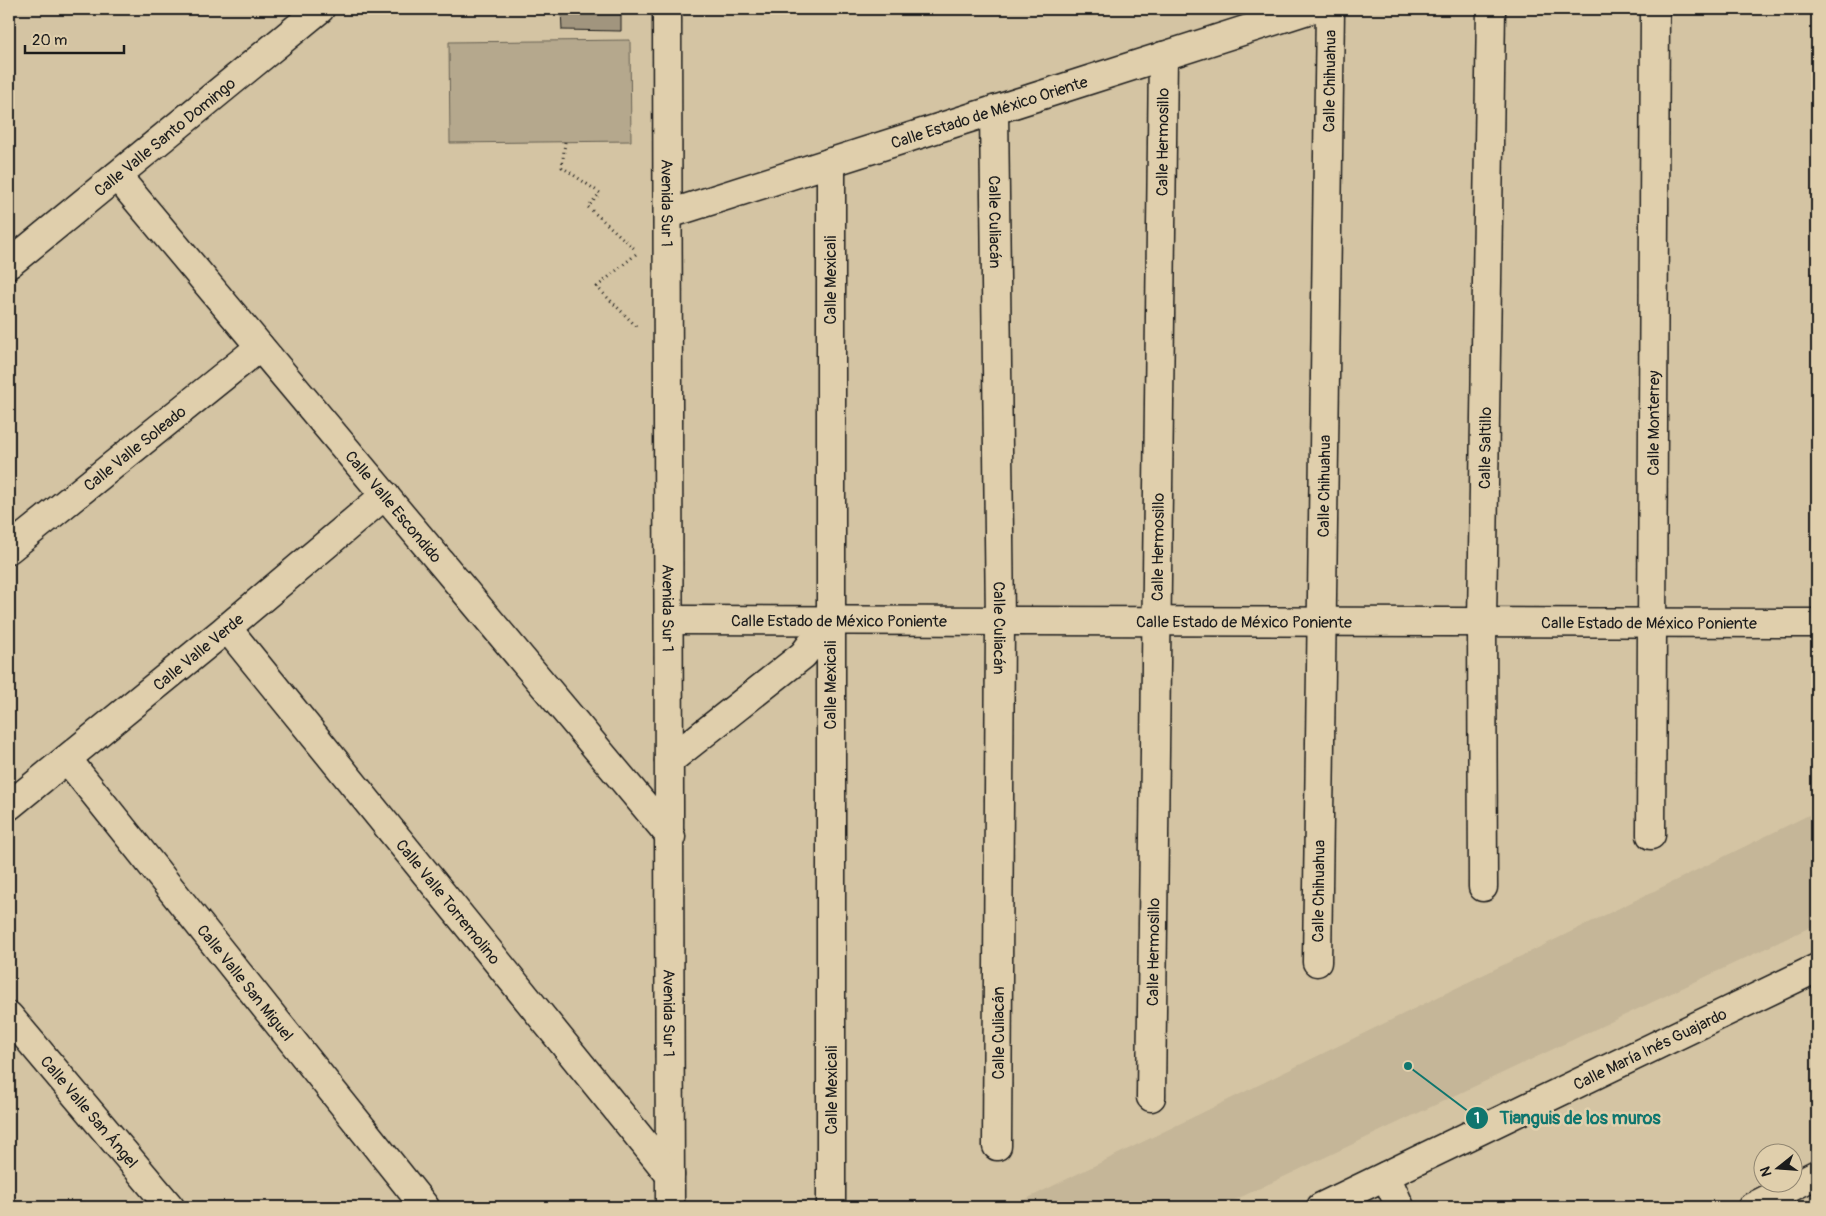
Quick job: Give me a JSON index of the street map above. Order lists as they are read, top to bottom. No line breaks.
{"streets":{"street":["Calle Chihuahua","Calle Estado de México Oriente","Calle Valle Santo Domingo","Calle Hermosillo","Avenida Sur 1","Calle Culiacán","Calle Mexicali","Calle Monterrey","Calle Valle Soleado","Calle Saltillo","Calle Valle Escondido","Calle Estado de México Poniente","Calle Valle Verde","Calle Valle Torremolino","Calle Valle San Miguel","Calle María Inés Guajardo","Calle Valle San Ángel"]},"crossings":[["Calle Chihuahua","Calle Estado de México Poniente"],["Calle Estado de México Oriente","Calle Hermosillo"],["Calle Estado de México Oriente","Avenida Sur 1"],["Calle Estado de México Oriente","Calle Culiacán"],["Calle Estado de México Oriente","Calle Mexicali"],["Calle Valle Santo Domingo","Calle Valle Escondido"],["Calle Hermosillo","Calle Estado de México Poniente"],["Avenida Sur 1","Calle Valle Escondido"],["Avenida Sur 1","Calle Estado de México Poniente"],["Avenida Sur 1","Calle Valle Torremolino"],["Calle Culiacán","Calle Estado de México Poniente"],["Calle Mexicali","Calle Estado de México Poniente"],["Calle Monterrey","Calle Estado de México Poniente"],["Calle Valle Soleado","Calle Valle Escondido"],["Calle Saltillo","Calle Estado de México Poniente"],["Calle Valle Escondido","Calle Valle Verde"],["Calle Valle Verde","Calle Valle Torremolino"],["Calle Valle Verde","Calle Valle San Miguel"]],"places":["Tianguis de los muros"],"scale_bar":"20 m","north":"left"}
